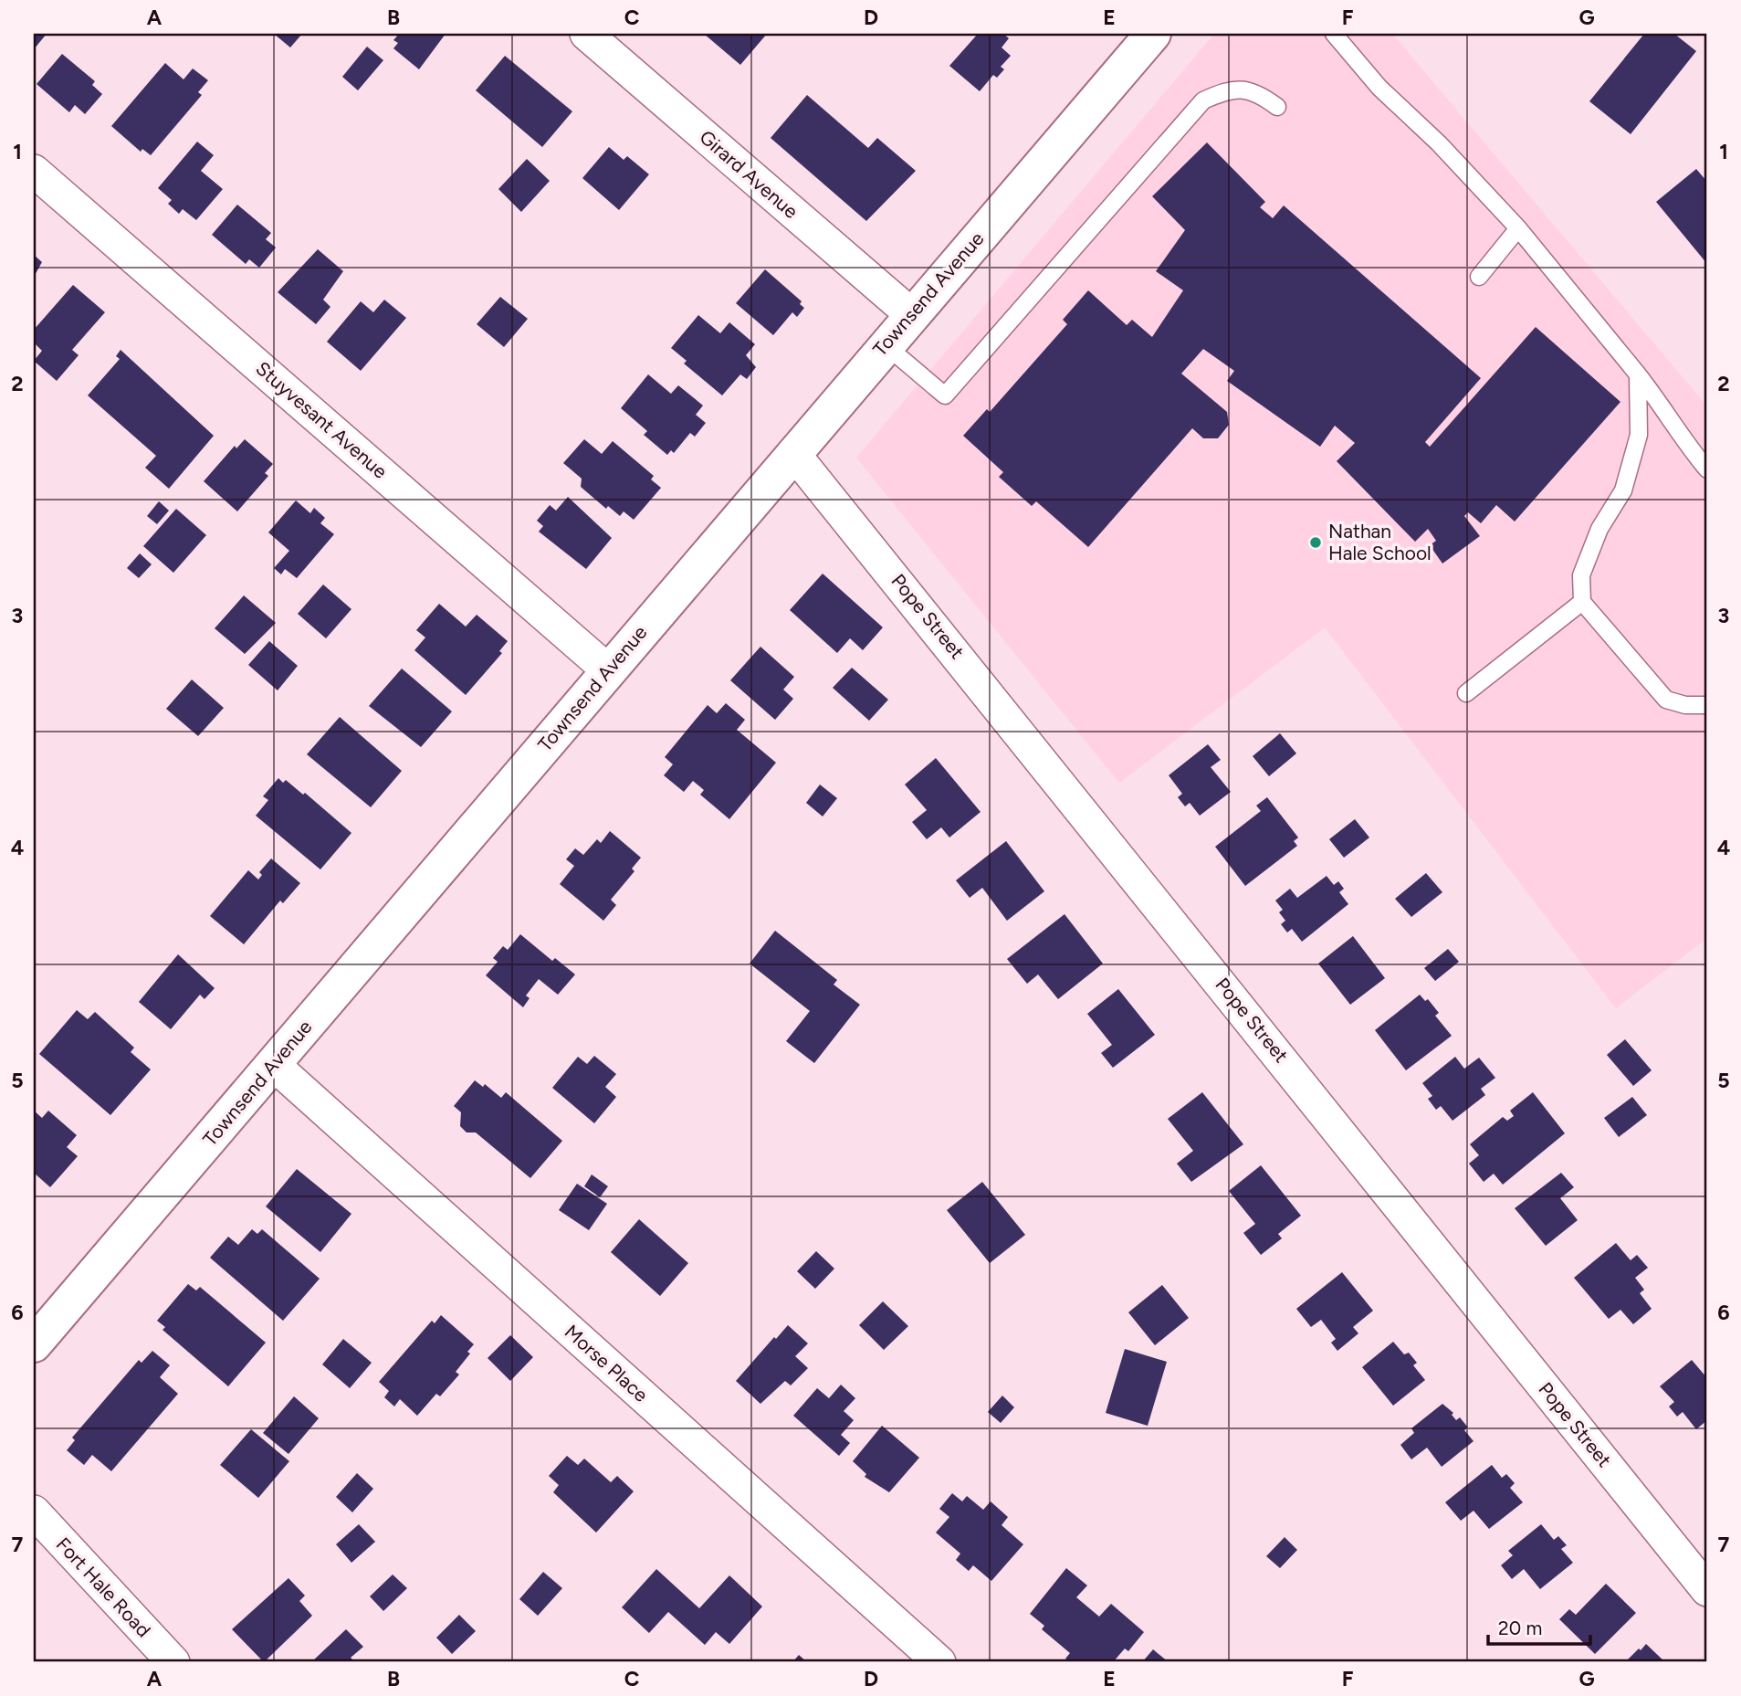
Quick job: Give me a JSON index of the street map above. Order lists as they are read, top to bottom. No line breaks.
{"streets":{"main road":["Townsend Avenue"],"street":["Girard Avenue","Stuyvesant Avenue","Pope Street","Morse Place","Fort Hale Road"]},"crossings":[["Girard Avenue","Townsend Avenue"],["Townsend Avenue","Stuyvesant Avenue"],["Townsend Avenue","Pope Street"],["Townsend Avenue","Morse Place"]],"places":["Nathan Hale School"],"scale_bar":"20 m","grid":{"columns":["A","B","C","D","E","F","G"],"rows":["1","2","3","4","5","6","7"]}}
